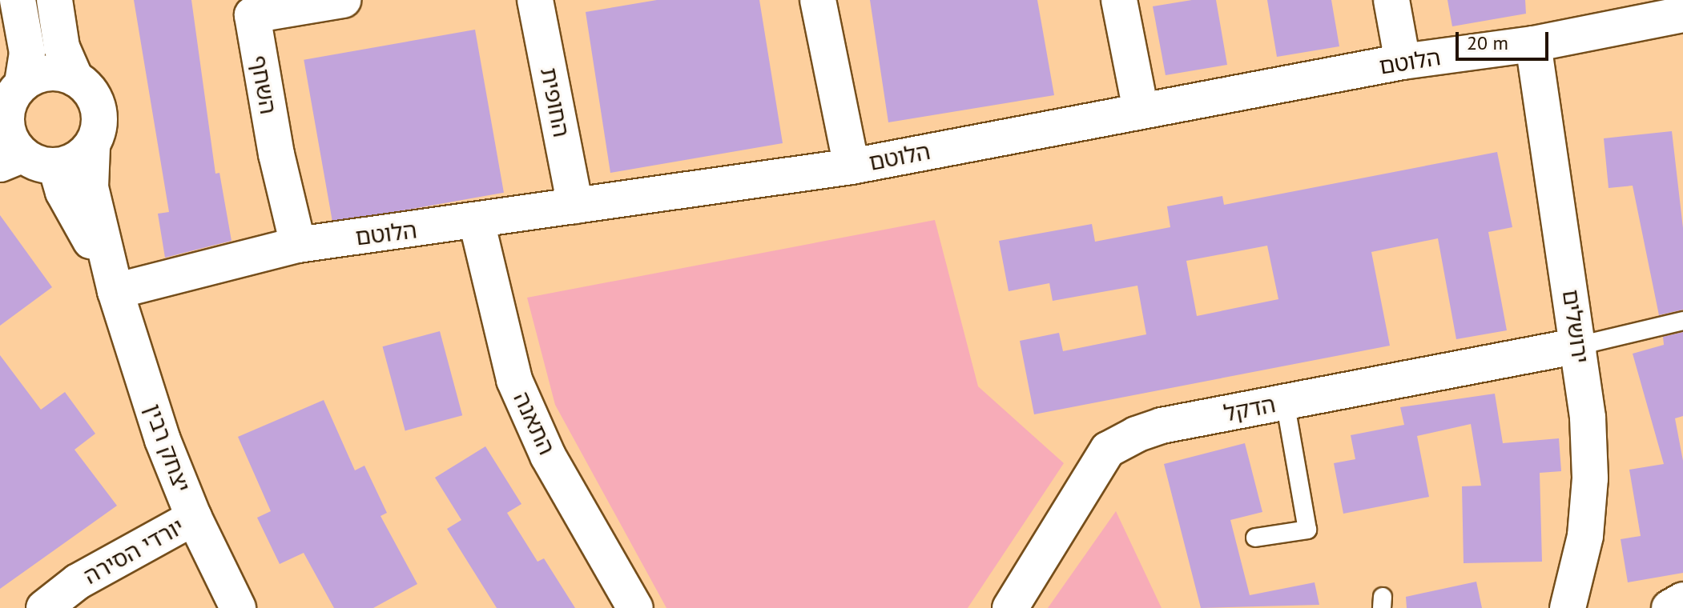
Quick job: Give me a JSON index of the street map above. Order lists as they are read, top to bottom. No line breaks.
{"streets":{"street":["הלוטם","השחף","החופית","ירושלים","הדקל","התאנה","יצחק רבין","יורדי הסירה"]},"crossings":[["הלוטם","השחף"],["הלוטם","החופית"],["הלוטם","ירושלים"],["הלוטם","התאנה"],["הלוטם","יצחק רבין"],["ירושלים","הדקל"],["יצחק רבין","יורדי הסירה"]],"scale_bar":"20 m"}
